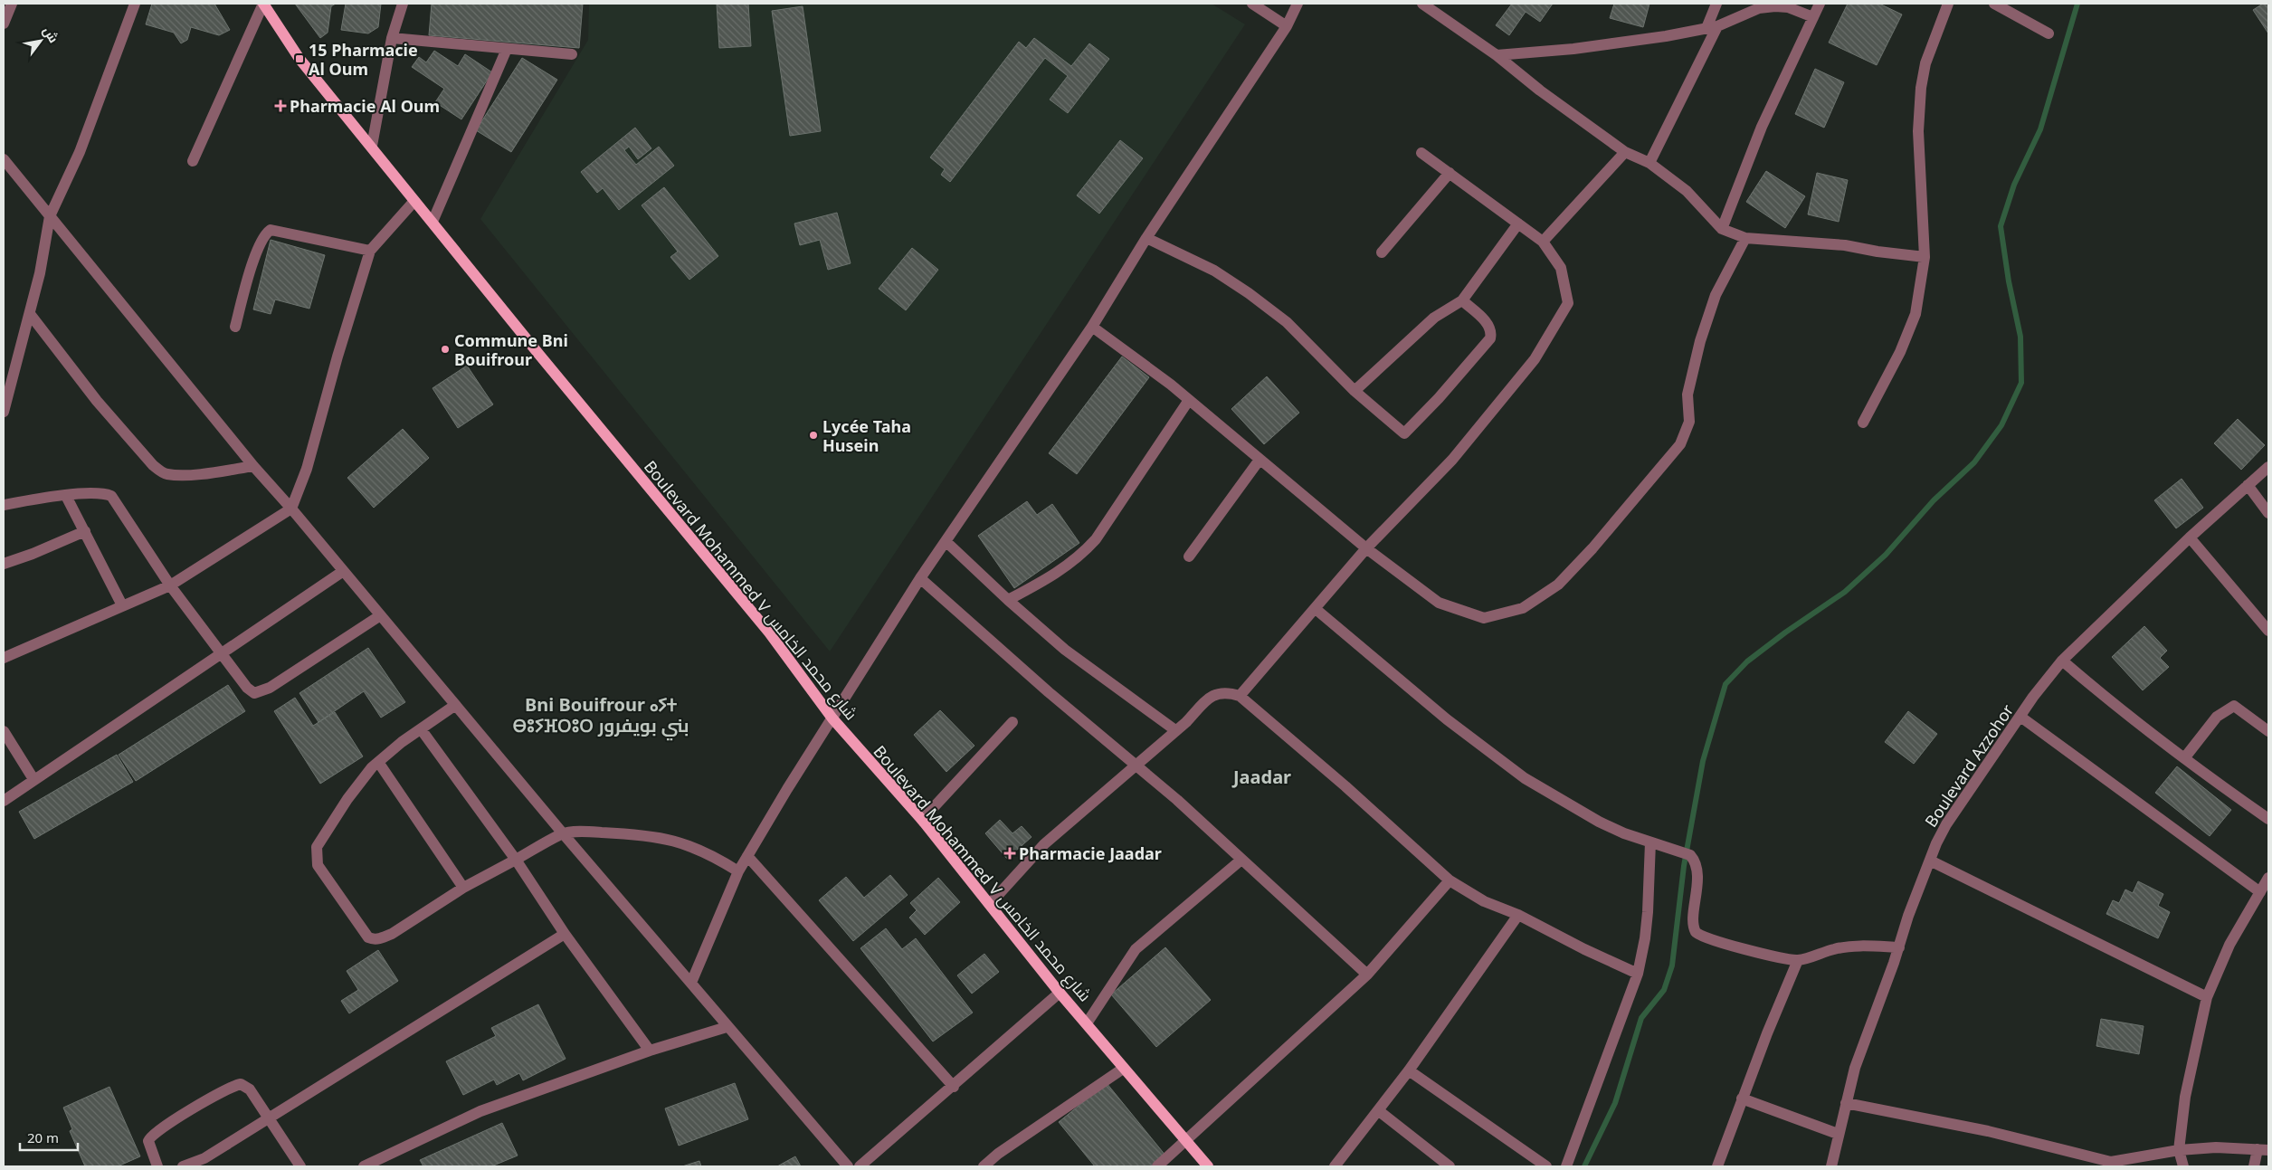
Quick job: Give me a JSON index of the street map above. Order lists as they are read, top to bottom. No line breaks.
{"streets":{"main road":["Boulevard Mohammed V شارع محمد الخامس"],"street":["Boulevard Azzohor"]},"districts":["Bni Bouifrour ⴰⵢⵜ ⴱⵓⵢⴼⵔⵓⵔ بني بويفرور","Jaadar"],"places":{"transit":["15 Pharmacie Al Oum"],"health":["Pharmacie Al Oum","Pharmacie Jaadar"],"other":["Commune Bni Bouifrour","Lycée Taha Husein"]},"scale_bar":"20 m","north":"top right"}
